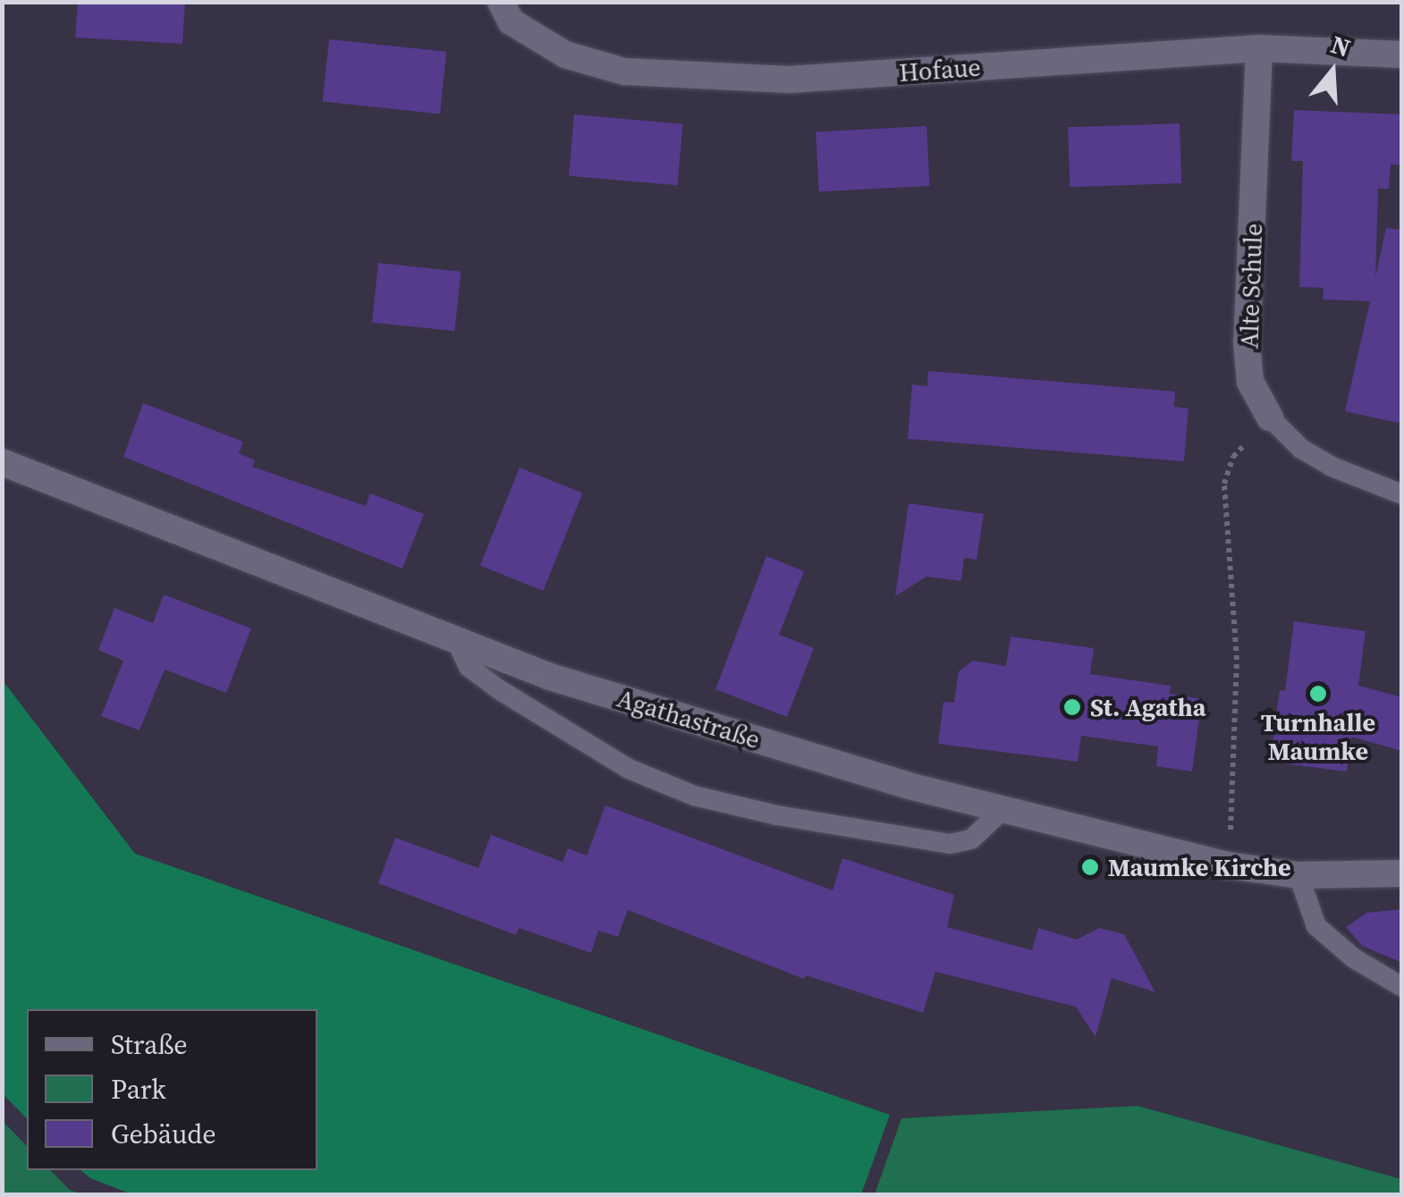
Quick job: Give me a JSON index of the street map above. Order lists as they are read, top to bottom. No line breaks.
{"streets":{"street":["Hofaue","Alte Schule","Agathastraße"]},"crossings":[["Hofaue","Alte Schule"]],"places":["Turnhalle Maumke","St. Agatha","Maumke Kirche"],"legend":["Straße","Park","Gebäude"],"north":"top"}
